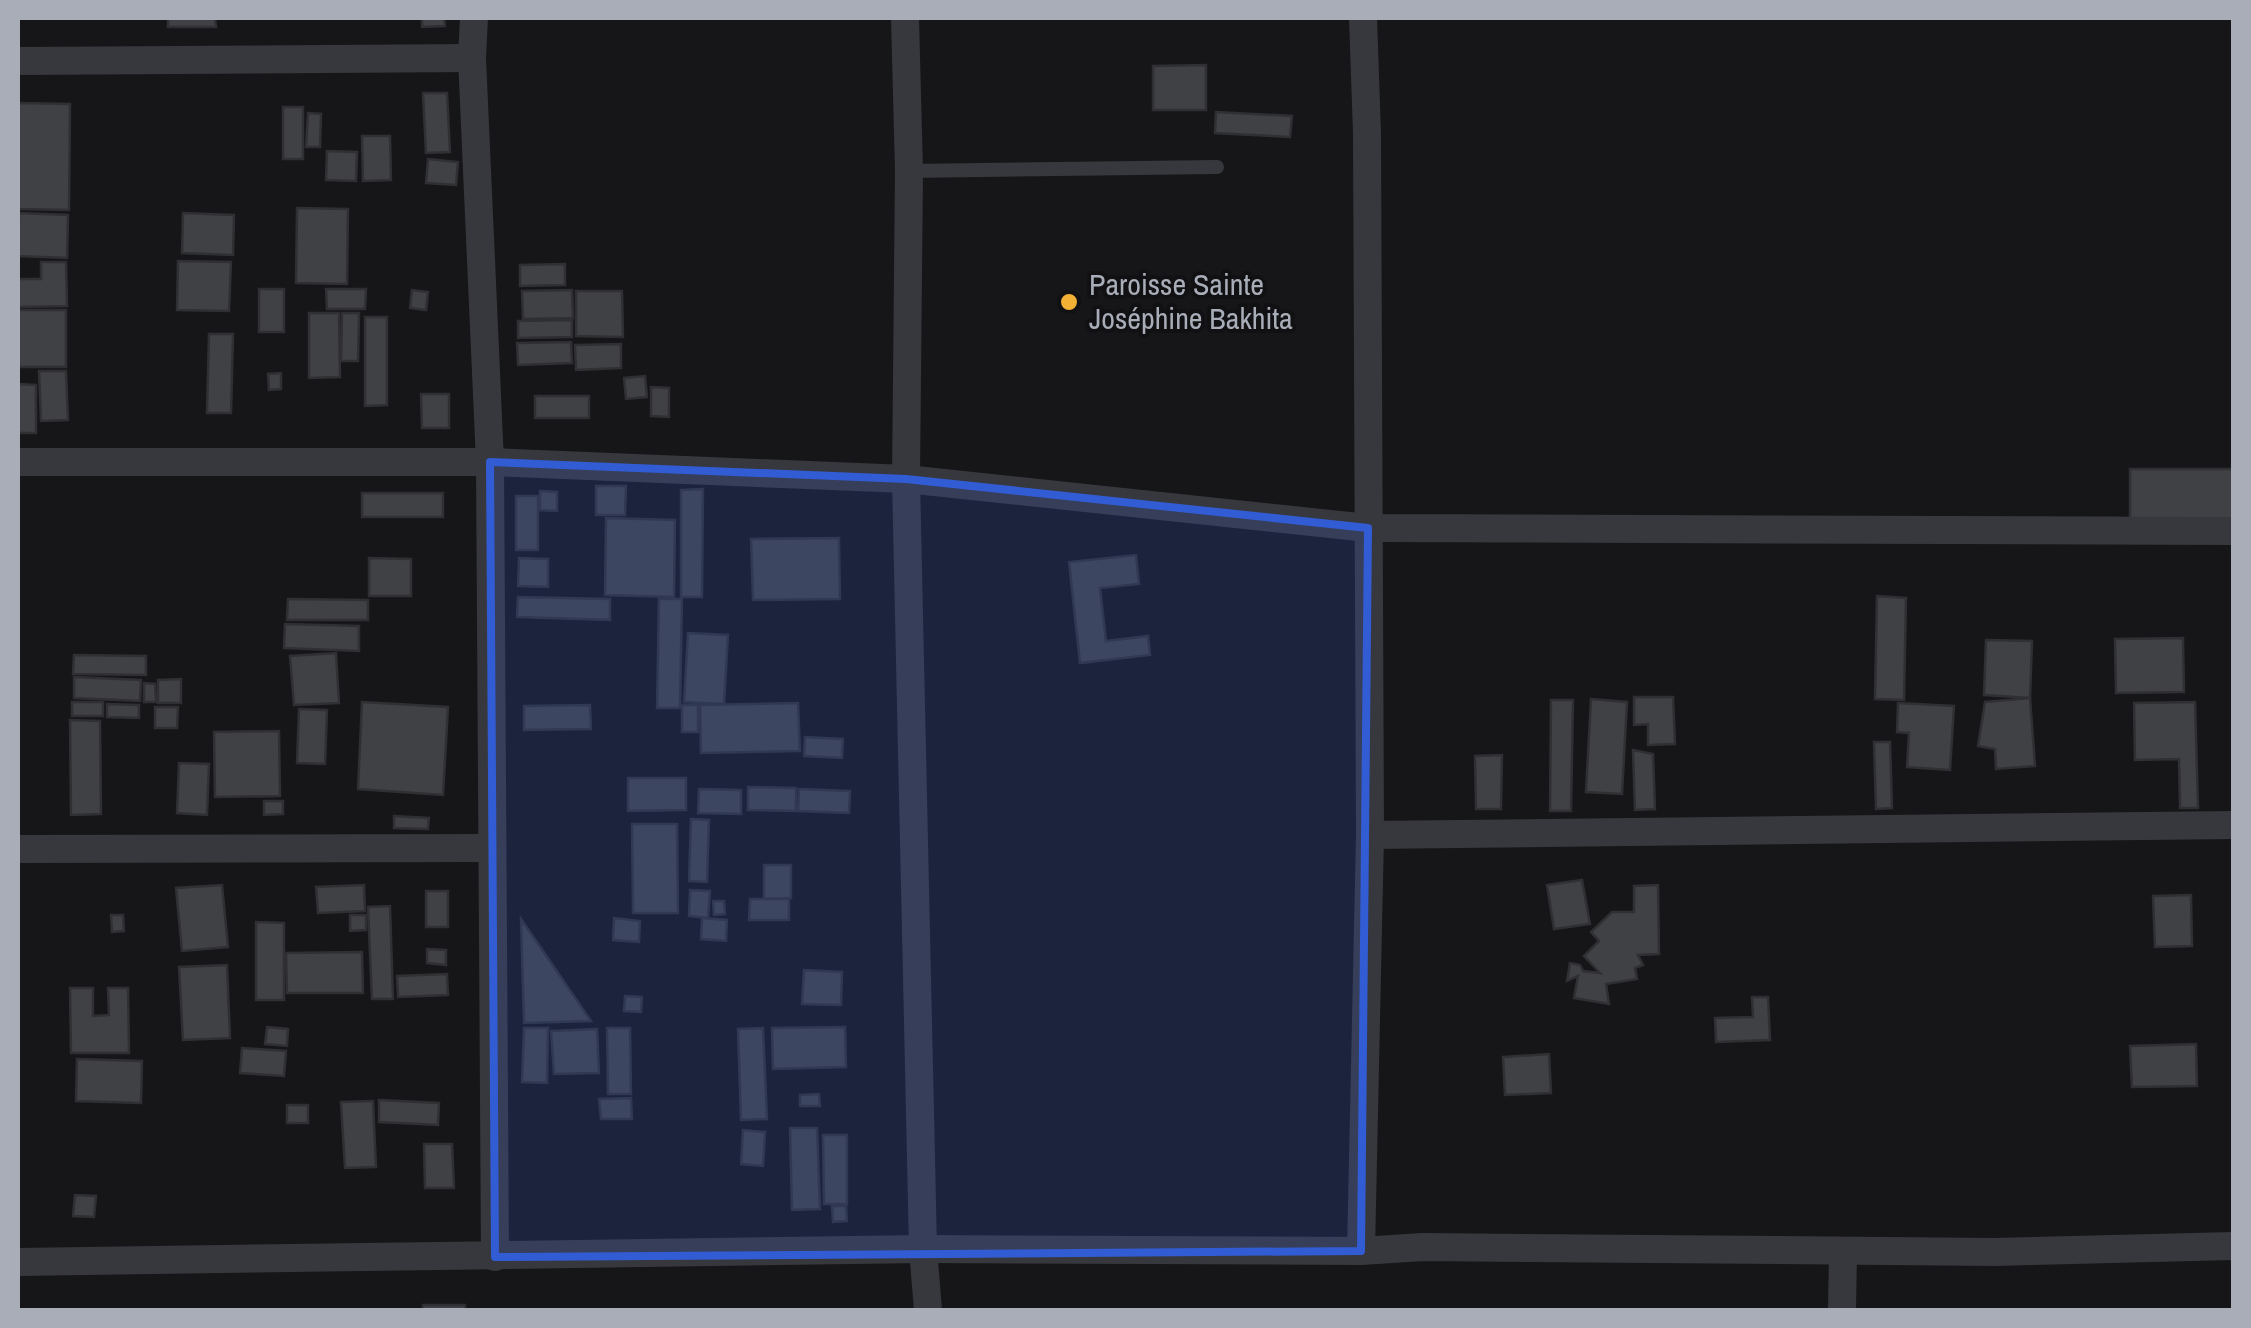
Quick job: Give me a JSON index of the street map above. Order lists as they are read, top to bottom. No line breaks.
{"places":["Paroisse Sainte Joséphine Bakhita"]}
